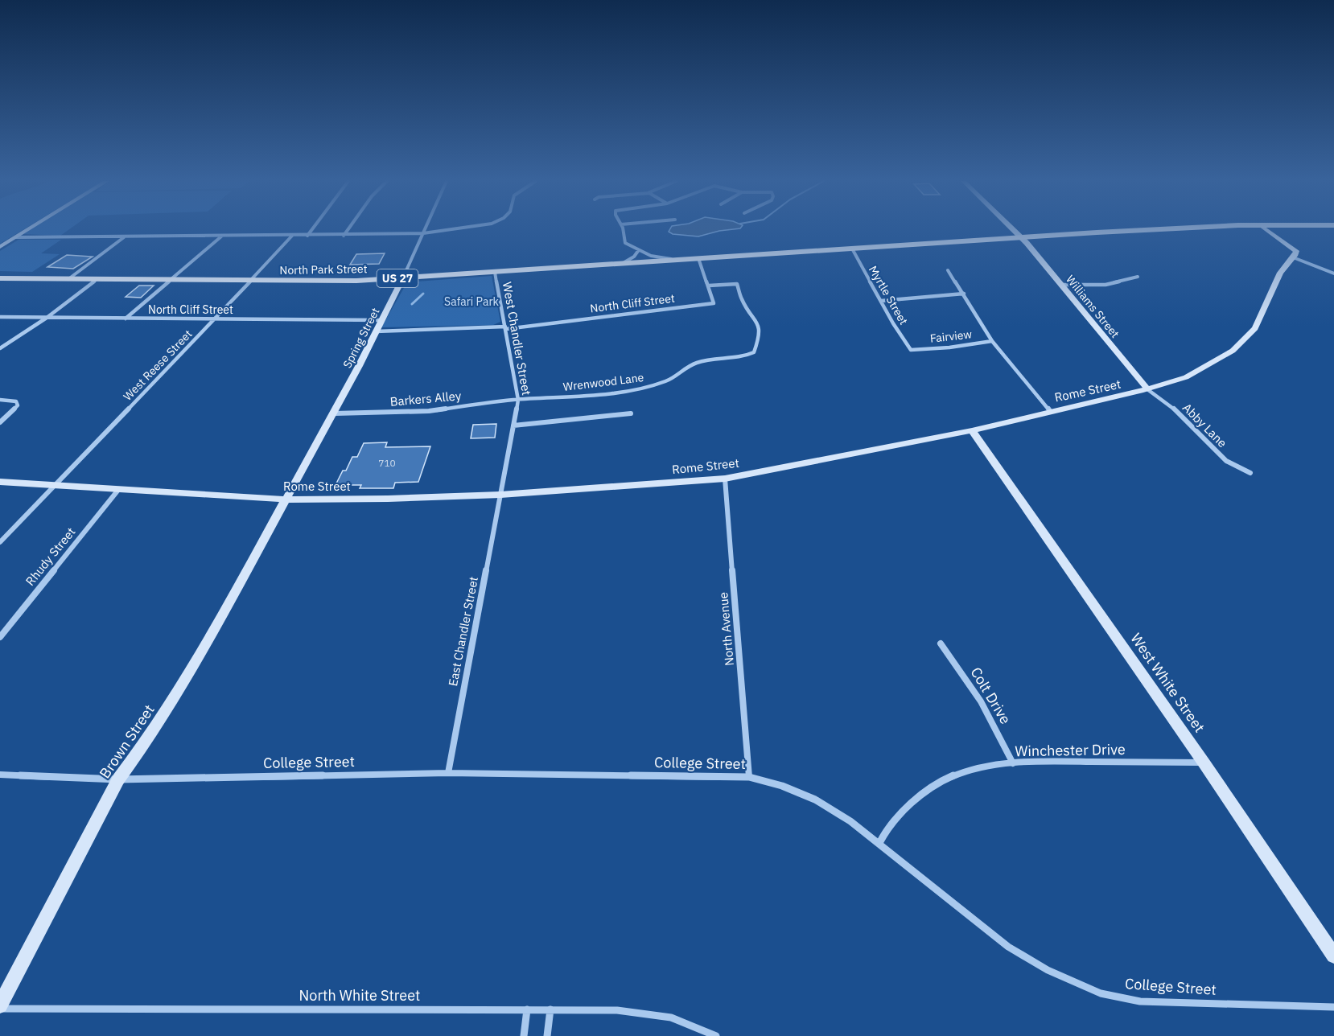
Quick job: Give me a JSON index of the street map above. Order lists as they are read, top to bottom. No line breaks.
{"streets":{"main road":["North Park Street","US 27"],"street":["Myrtle Street","North Cliff Street","Williams Street","Fairview","Spring Street","West Chandler Street","West Reese Street","Wrenwood Lane","Rome Street","Barkers Alley","Abby Lane","Rhudy Street","North Avenue","East Chandler Street","West White Street","Colt Drive","Brown Street","Winchester Drive","College Street","North White Street"]},"crossings":[["North Park Street","US 27"],["North Park Street","Myrtle Street"],["North Park Street","North Cliff Street"],["North Park Street","Williams Street"],["North Park Street","Spring Street"],["North Park Street","West Chandler Street"],["North Park Street","West Reese Street"],["US 27","Williams Street"],["Myrtle Street","Fairview"],["North Cliff Street","Spring Street"],["North Cliff Street","West Chandler Street"],["North Cliff Street","West Reese Street"],["North Cliff Street","Wrenwood Lane"],["Williams Street","Rome Street"],["Williams Street","Abby Lane"],["Spring Street","Rome Street"],["Spring Street","Barkers Alley"],["Spring Street","Brown Street"],["West Chandler Street","Wrenwood Lane"],["West Chandler Street","Rome Street"],["West Chandler Street","Barkers Alley"],["West Chandler Street","East Chandler Street"],["West Reese Street","Rome Street"],["Wrenwood Lane","Barkers Alley"],["Rome Street","Abby Lane"],["Rome Street","Rhudy Street"],["Rome Street","North Avenue"],["Rome Street","East Chandler Street"],["Rome Street","West White Street"],["Rome Street","Brown Street"],["North Avenue","College Street"],["East Chandler Street","College Street"],["West White Street","Winchester Drive"],["Colt Drive","Winchester Drive"],["Brown Street","College Street"],["Brown Street","North White Street"],["Winchester Drive","College Street"]],"parks":["Safari Park"],"house_numbers":["710"]}
